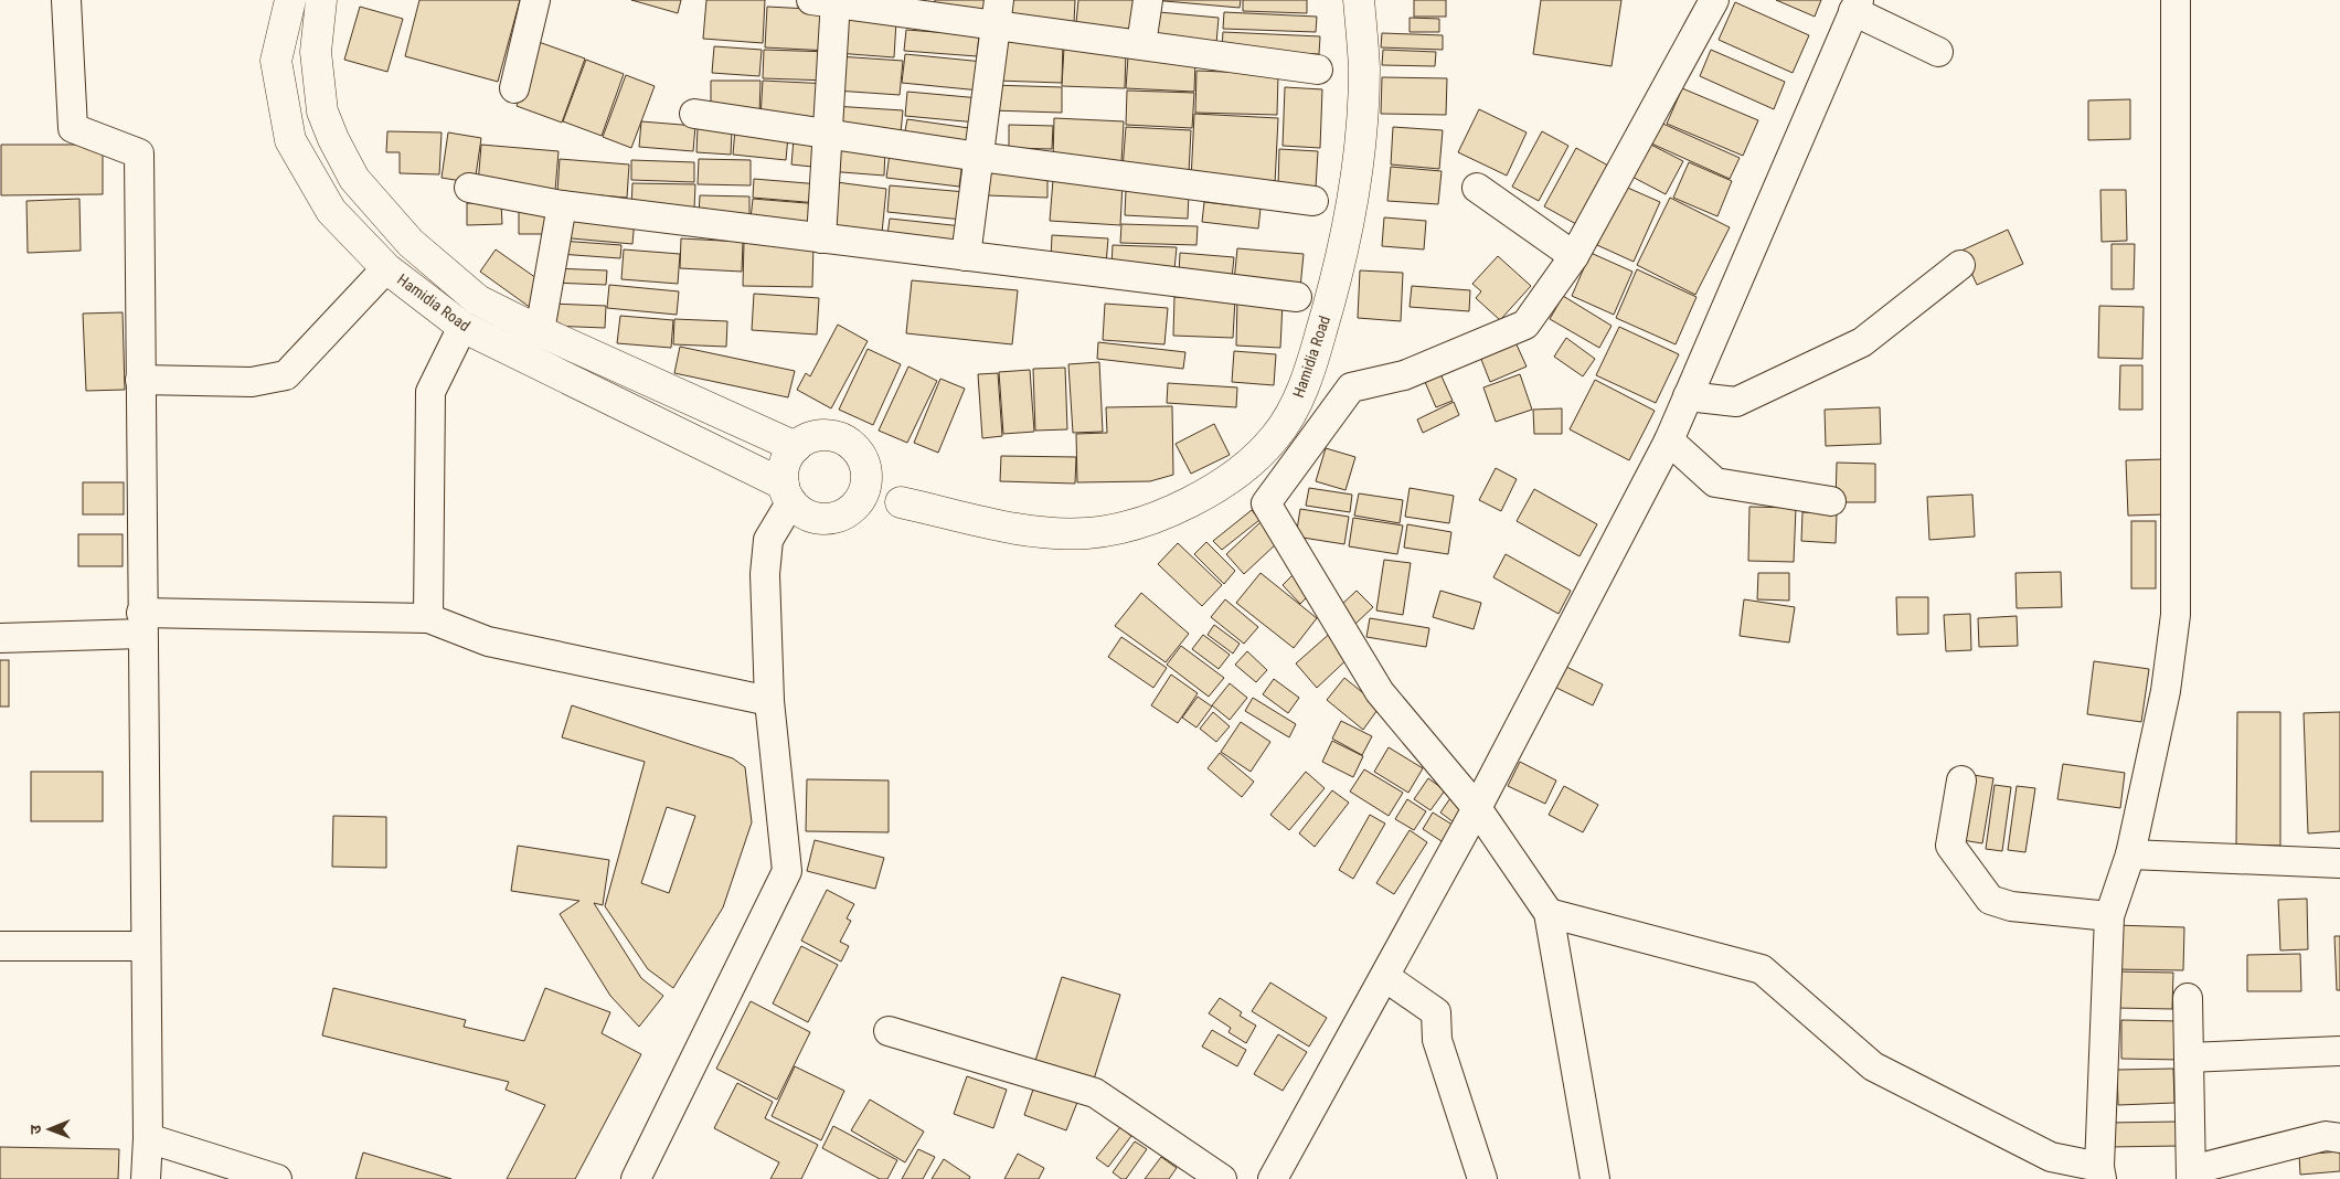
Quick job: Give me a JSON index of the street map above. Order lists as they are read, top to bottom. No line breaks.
{"streets":{"main road":["Hamidia Road"]},"north":"left"}
